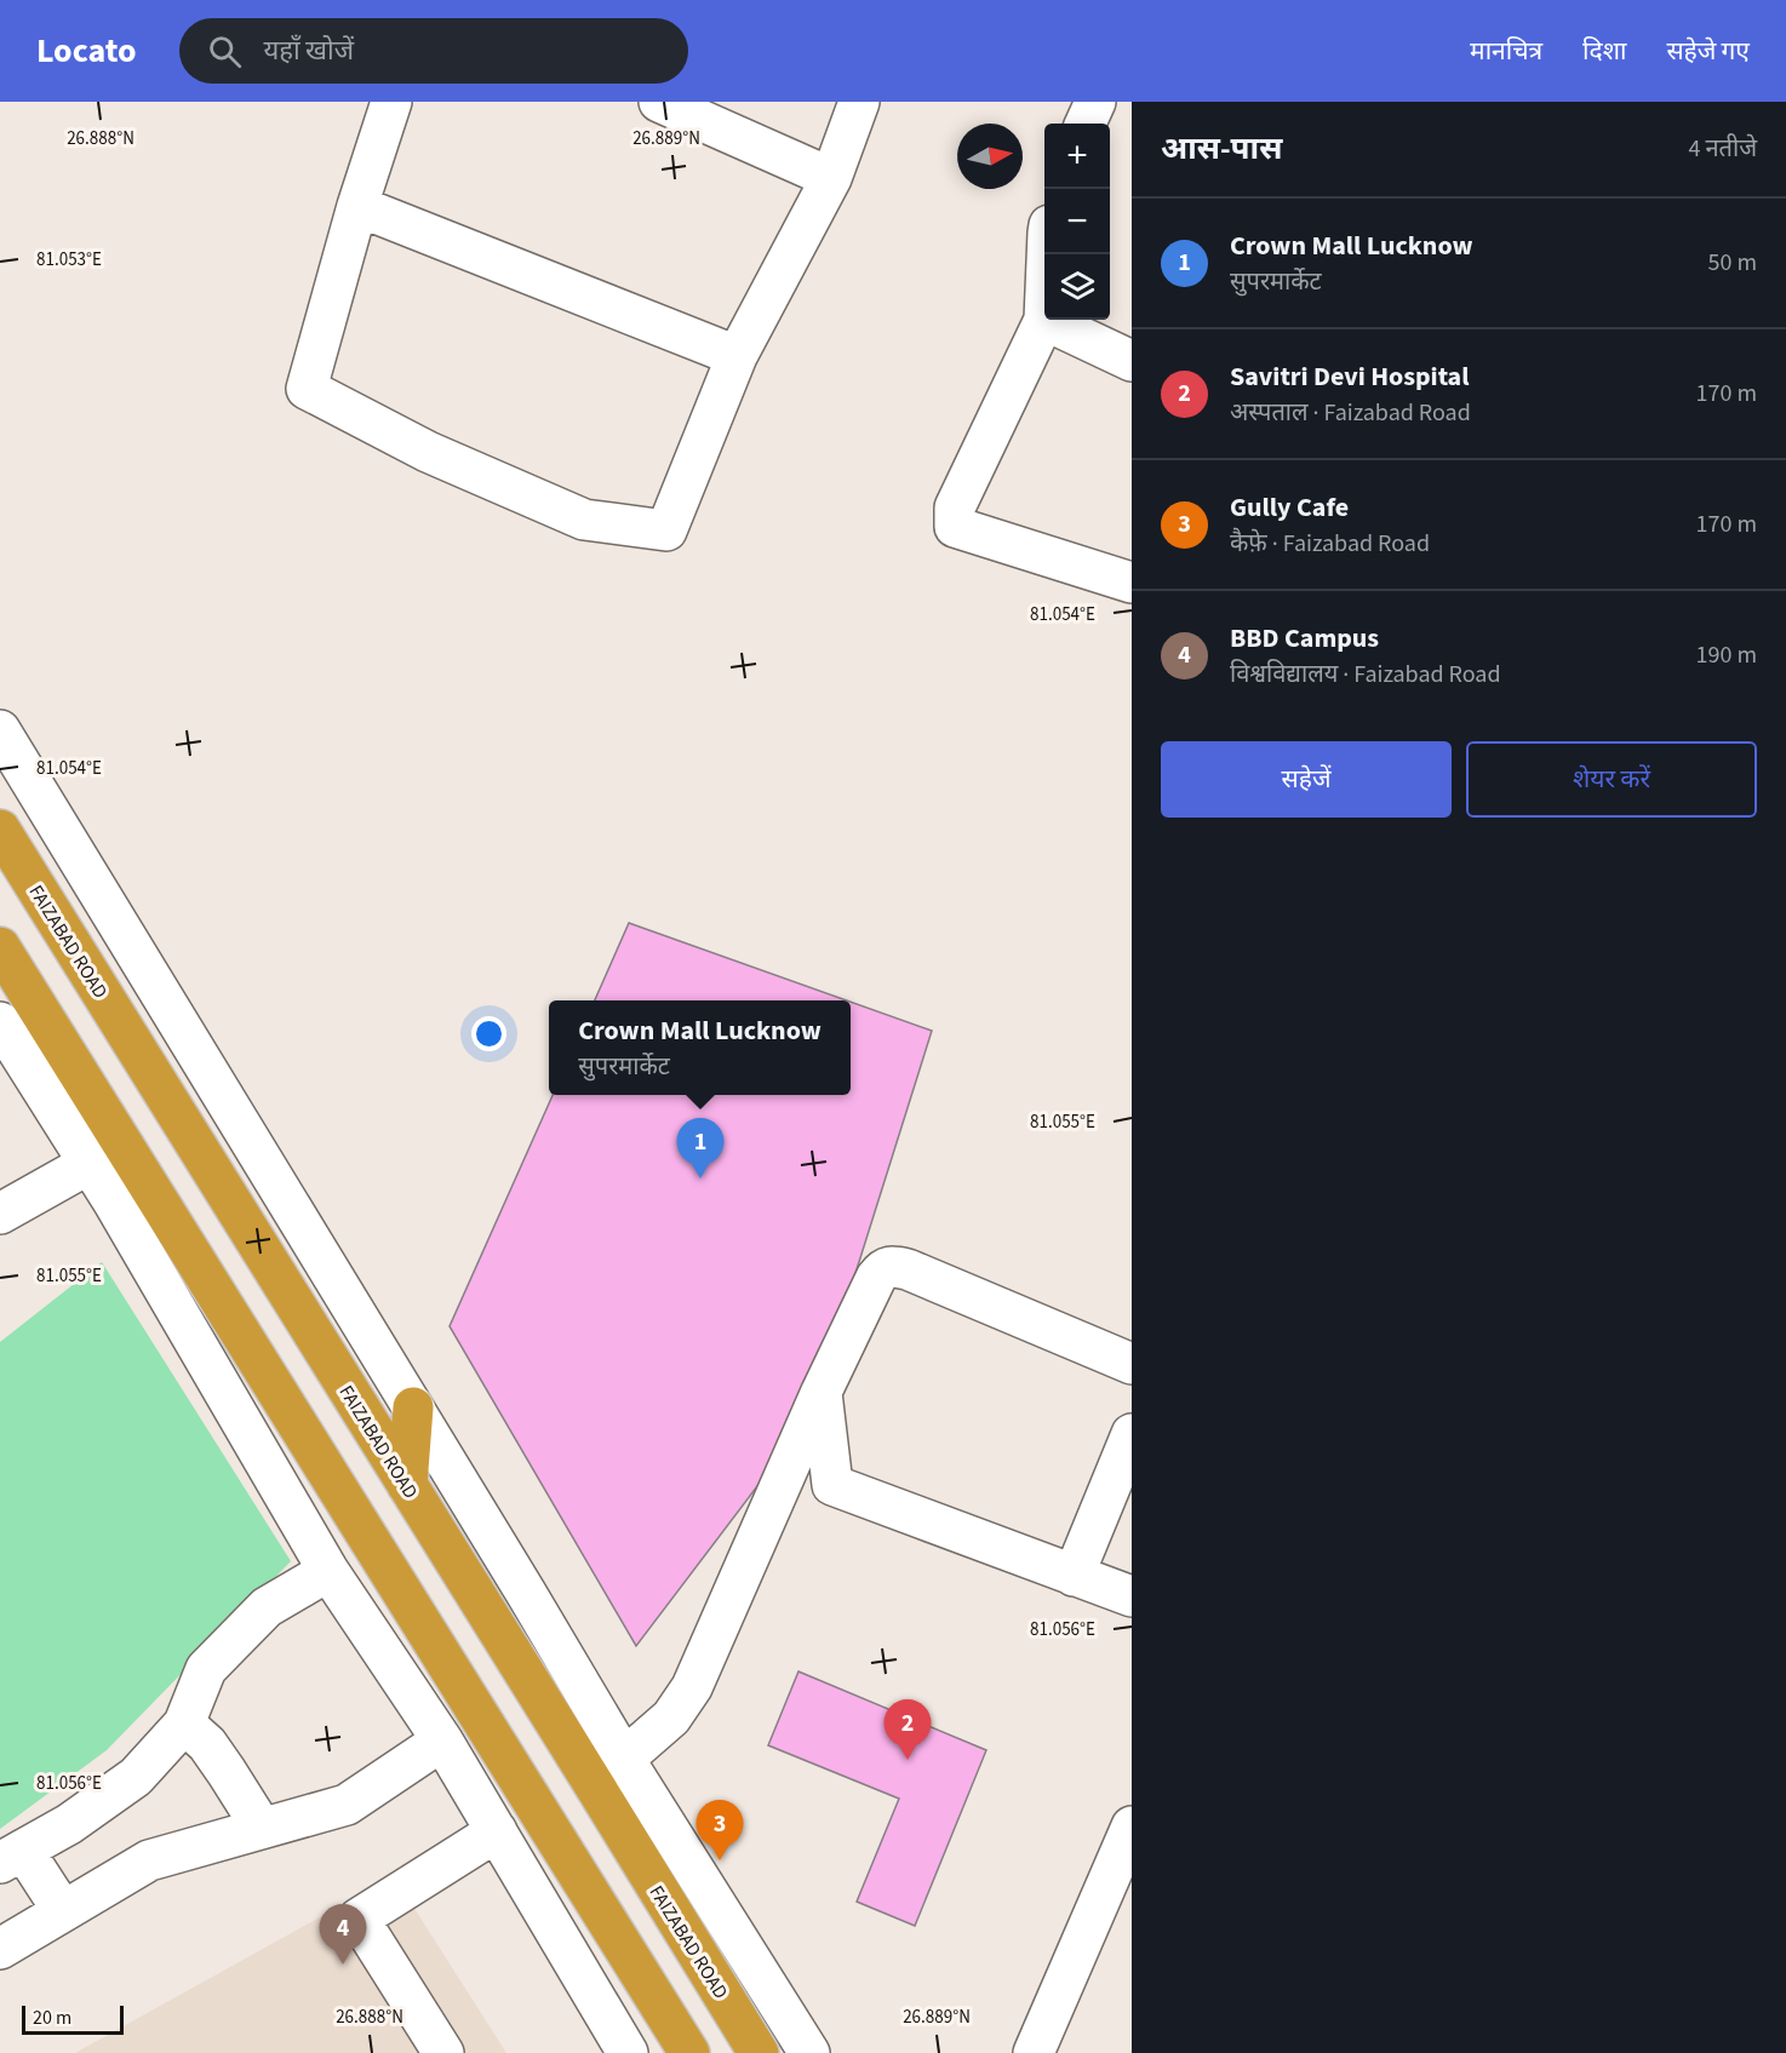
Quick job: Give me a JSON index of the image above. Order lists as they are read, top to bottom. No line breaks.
{"streets":{"highway":["FAIZABAD ROAD"]},"scale_bar":"20 m","north":"right","page":{"header":"Locato","search":"यहाँ खोजें","nav":["मानचित्र","दिशा","सहेजे गए"],"heading":["आस-पास","4 नतीजे"],"map_buttons":["+","−"],"list":[{"mark":"1","name":"Crown Mall Lucknow","note":"सुपरमार्केट","value":"50 m"},{"mark":"2","name":"Savitri Devi Hospital","note":"अस्पताल · Faizabad Road","value":"170 m"},{"mark":"3","name":"Gully Cafe","note":"कैफ़े · Faizabad Road","value":"170 m"},{"mark":"4","name":"BBD Campus","note":"विश्वविद्यालय · Faizabad Road","value":"190 m"}],"buttons":["सहेजें","शेयर करें"],"popup":["Crown Mall Lucknow","सुपरमार्केट"],"pins":["1","2","3","4"],"scale":"20 m"},"coordinates":["26.888°N","26.889°N","81.053°E","81.054°E","81.055°E","81.056°E"]}
